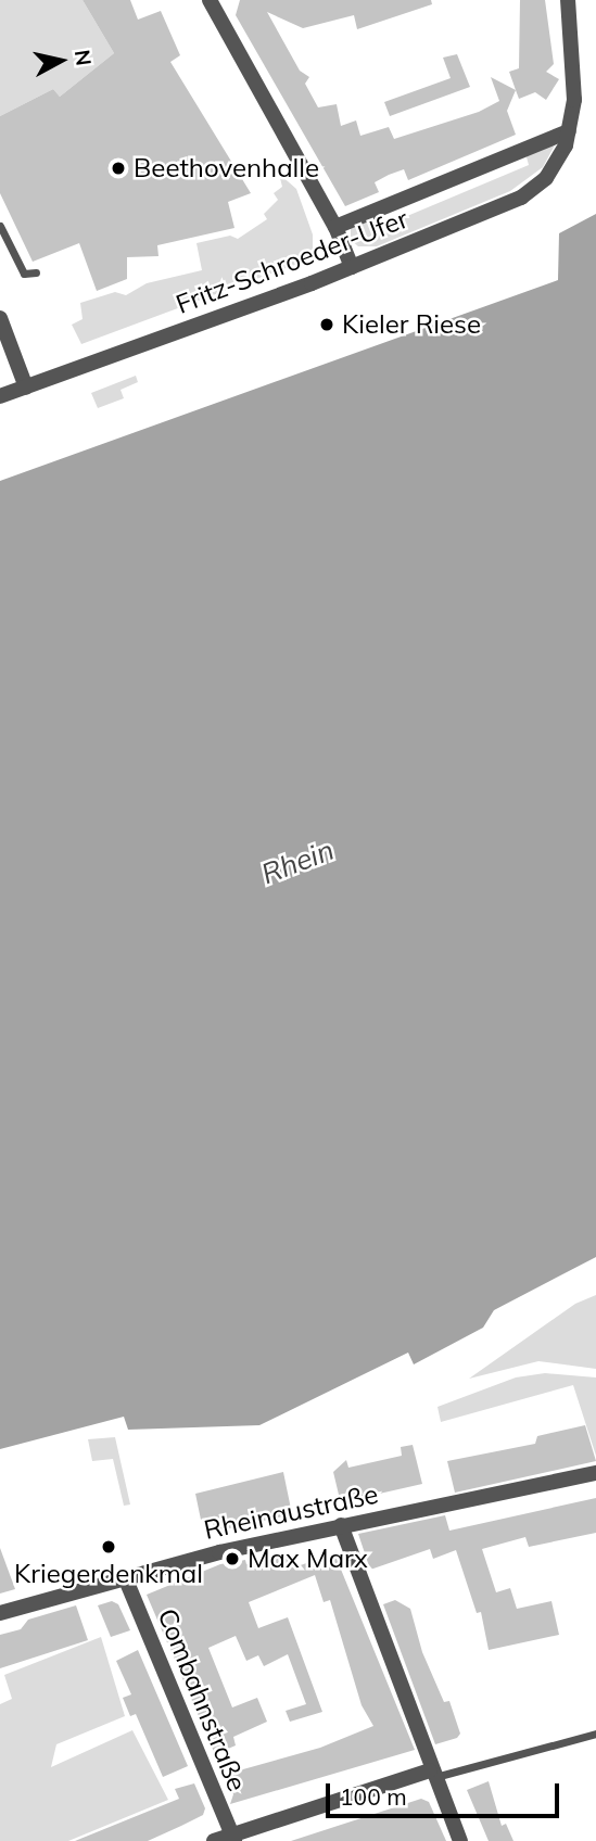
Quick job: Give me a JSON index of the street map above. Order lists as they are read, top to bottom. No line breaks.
{"streets":{"street":["Fritz-Schroeder-Ufer","Rheinaustraße","Combahnstraße"]},"crossings":[["Rheinaustraße","Combahnstraße"]],"water":["Rhein"],"places":["Beethovenhalle","Kieler Riese","Kriegerdenkmal","Max Marx"],"scale_bar":"100 m","north":"right"}
